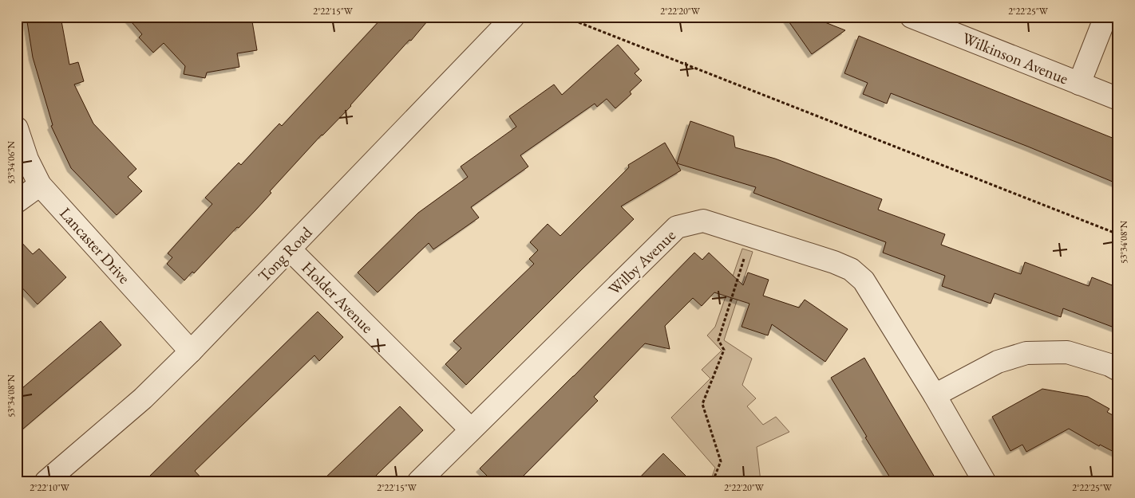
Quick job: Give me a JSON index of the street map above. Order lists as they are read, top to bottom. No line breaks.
{"streets":{"street":["Wilkinson Avenue","Lancaster Drive","Tong Road","Wilby Avenue","Holder Avenue"]},"crossings":[["Lancaster Drive","Tong Road"],["Tong Road","Holder Avenue"],["Wilby Avenue","Holder Avenue"]],"coordinates":["2°22'15\"W","2°22'20\"W","2°22'25\"W","53°34'06\"N","53°34'08\"N","2°22'10\"W"]}
